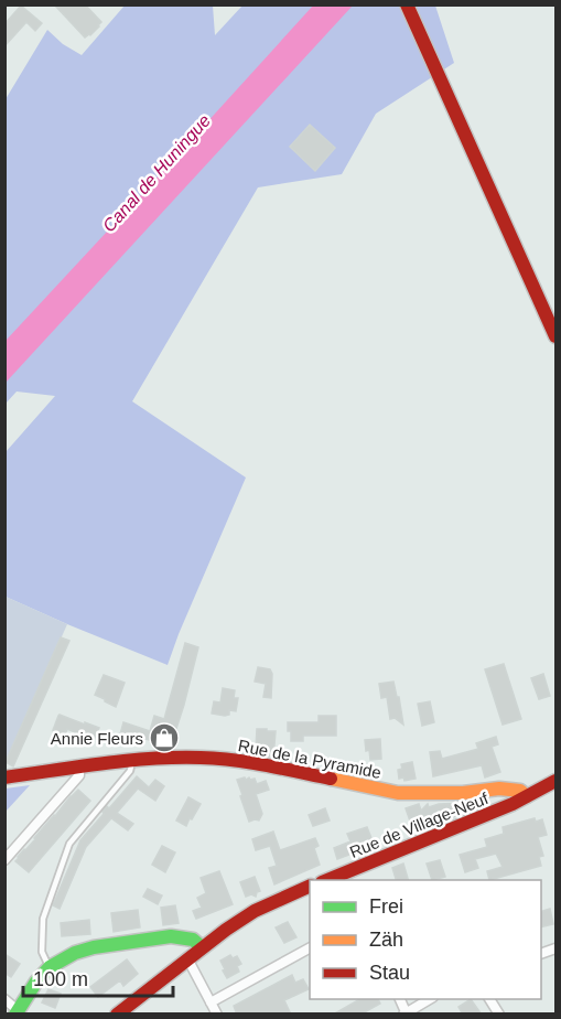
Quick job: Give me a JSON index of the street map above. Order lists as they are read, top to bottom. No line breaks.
{"streets":{"street":["Rue de la Pyramide","Rue de Village-Neuf"]},"crossings":[["Rue de la Pyramide","Rue de Village-Neuf"]],"water":["Canal de Huningue"],"places":{"shop":["Annie Fleurs"]},"legend":["Frei","Zäh","Stau"],"scale_bar":"100 m"}
